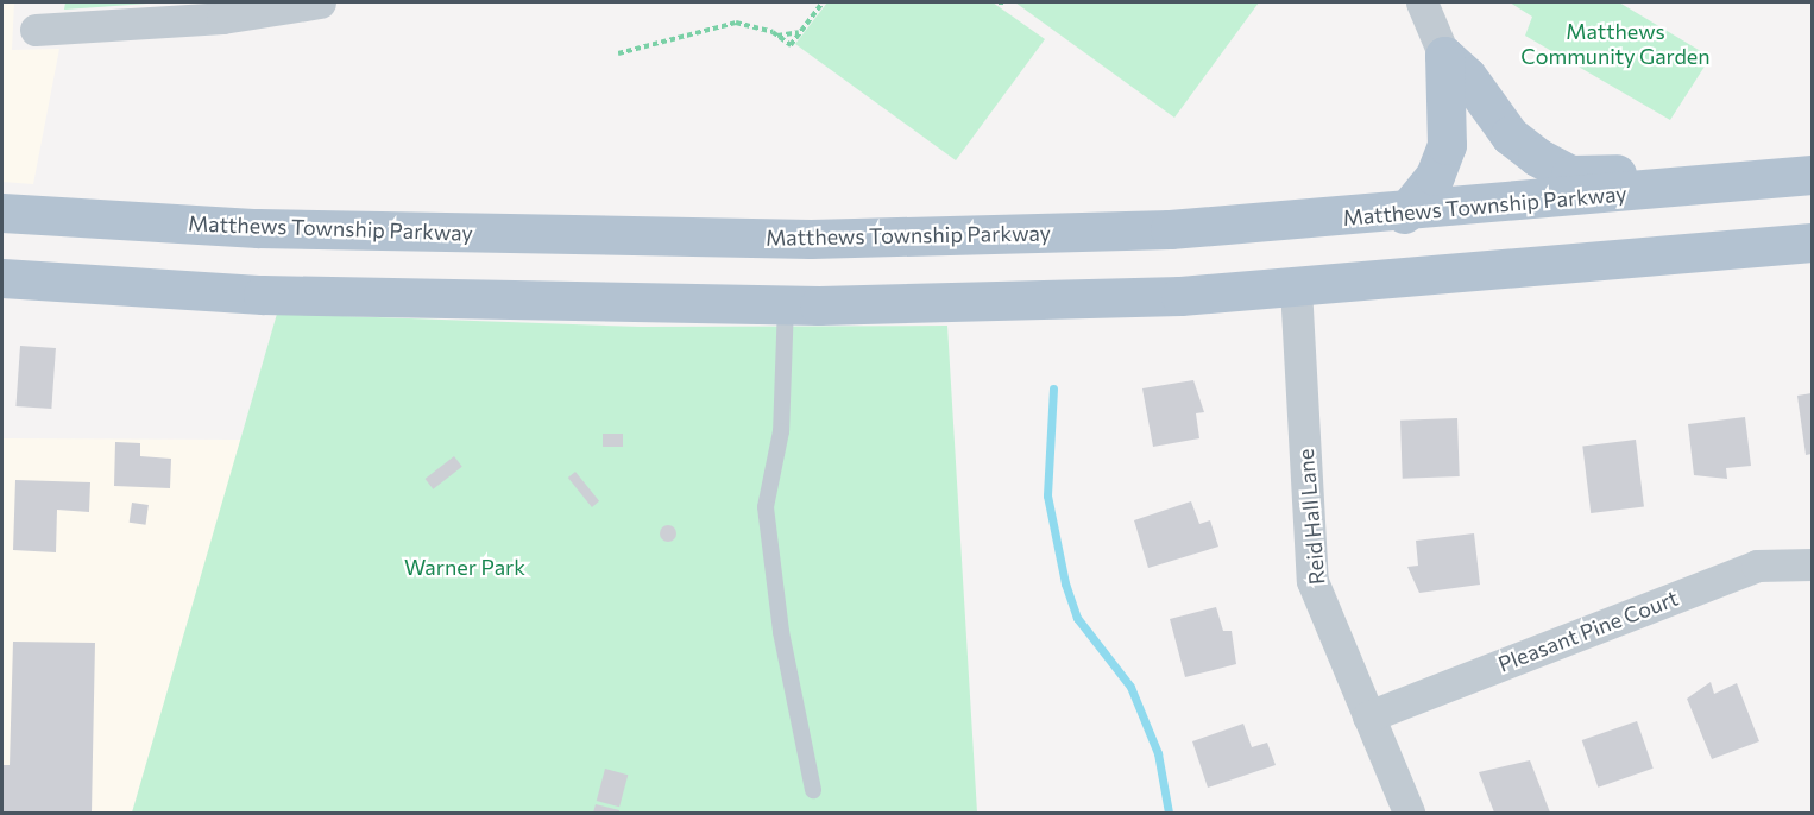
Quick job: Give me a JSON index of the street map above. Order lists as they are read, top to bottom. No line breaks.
{"streets":{"main road":["Matthews Township Parkway"],"street":["Reid Hall Lane","Pleasant Pine Court"]},"crossings":[["Reid Hall Lane","Pleasant Pine Court"]],"parks":["Matthews Community Garden","Warner Park"]}
